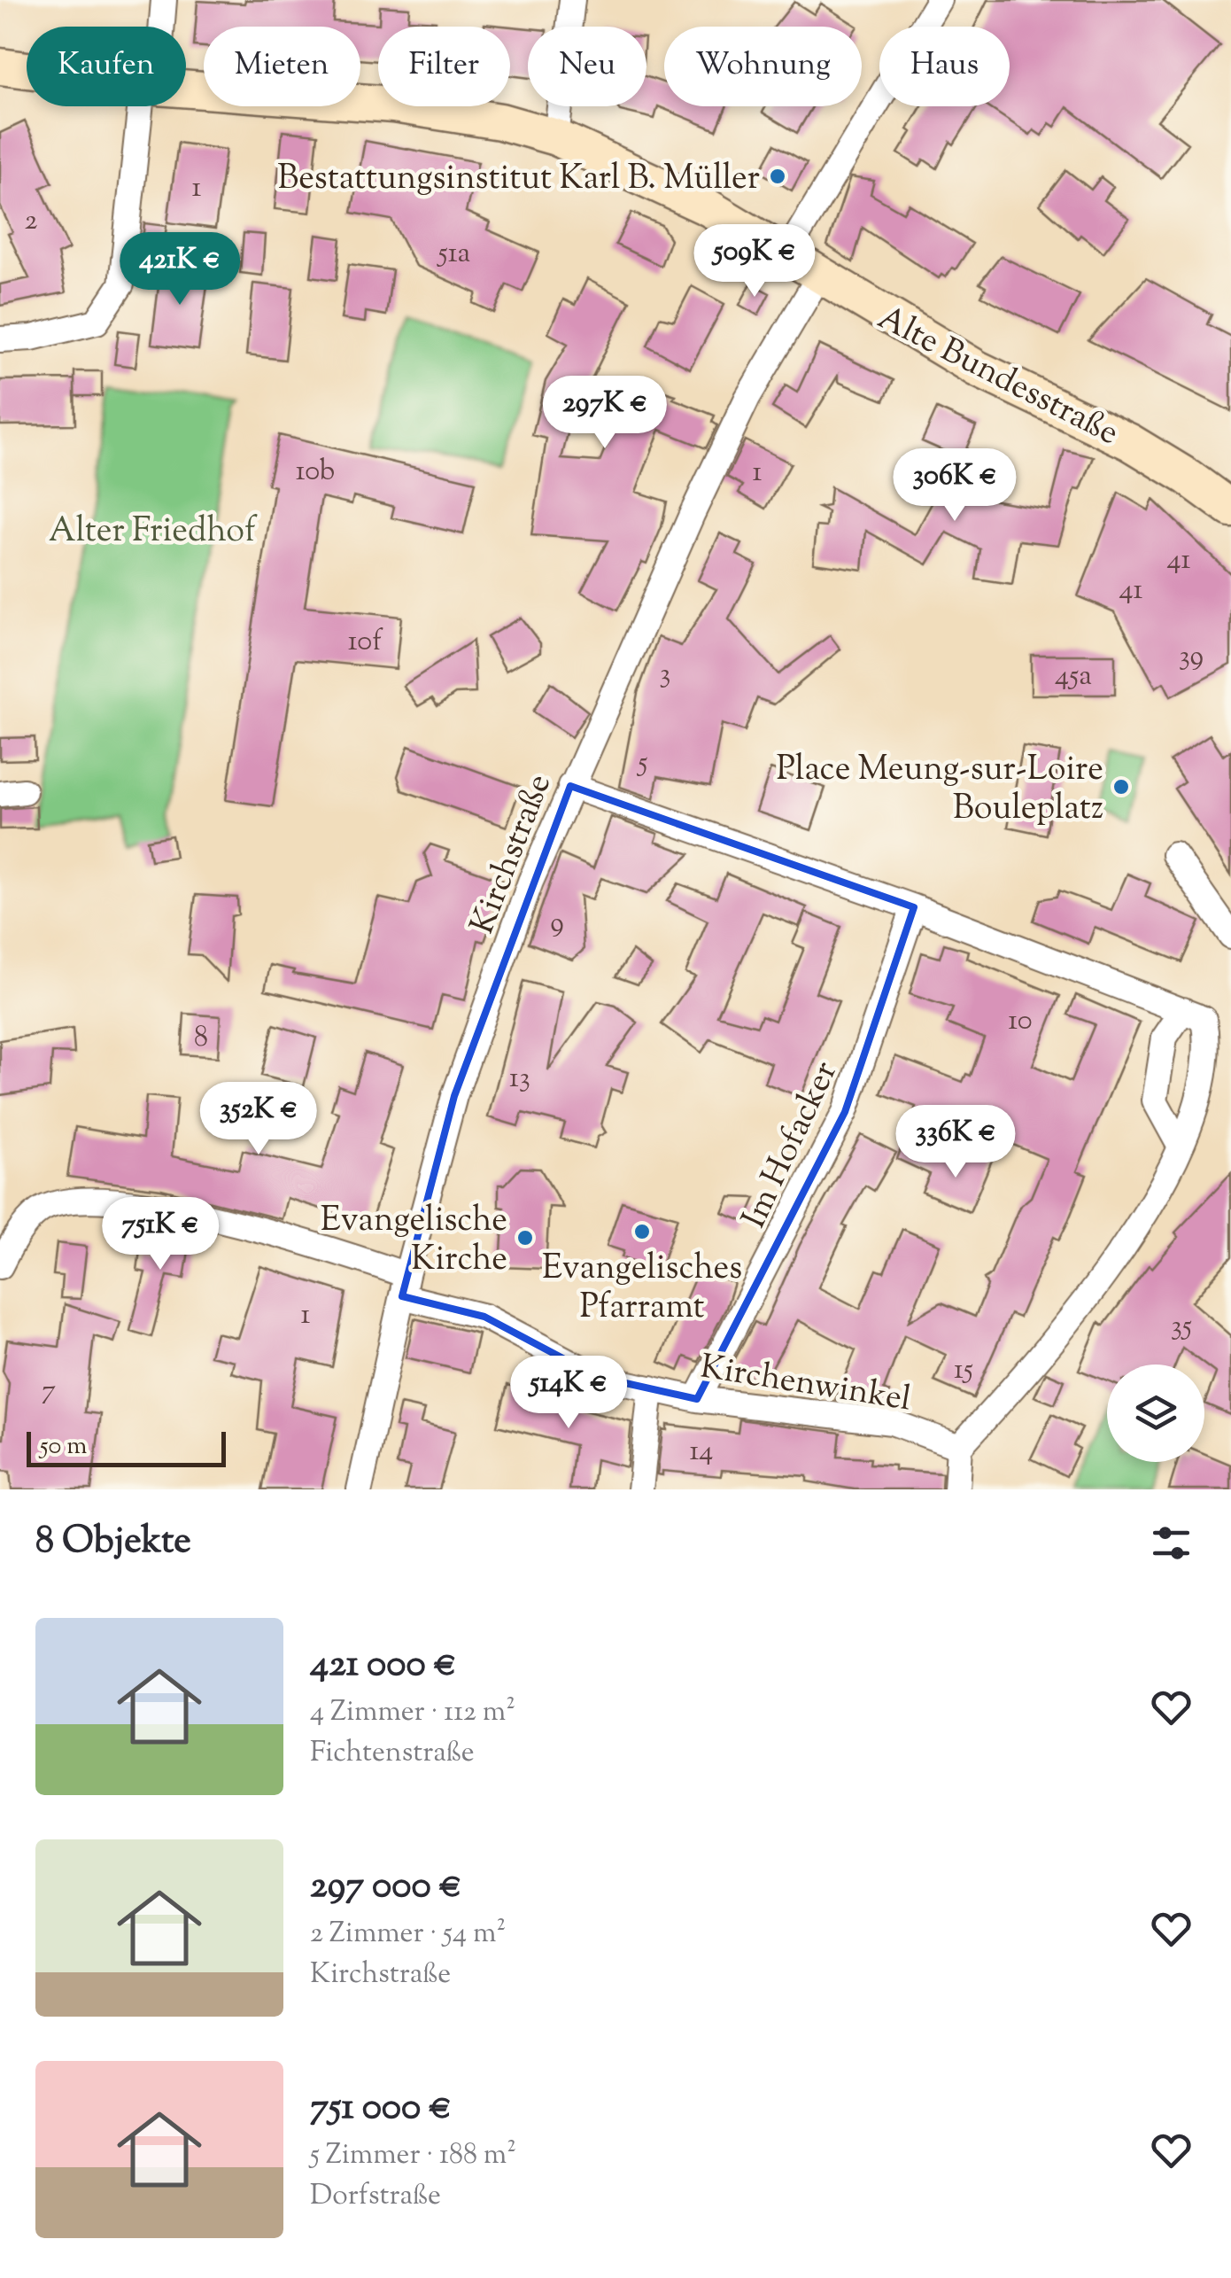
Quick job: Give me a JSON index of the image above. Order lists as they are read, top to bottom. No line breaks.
{"streets":{"street":["Alte Bundesstraße","Kirchstraße","Im Hofacker","Kirchenwinkel"]},"crossings":[["Alte Bundesstraße","Kirchstraße"],["Kirchstraße","Kirchenwinkel"],["Im Hofacker","Kirchenwinkel"]],"parks":["Alter Friedhof"],"places":["Bestattungsinstitut Karl B. Müller","Place Meung-sur-Loire Bouleplatz","Evangelisches Pfarramt","Evangelische Kirche"],"house_numbers":["1","2","51a","10b","1","41","41","10f","39","3","45a","5","9","10","8","13","1","35","15","7","14"],"scale_bar":"50 m","page":{"chip":["Kaufen","Mieten","Filter","Neu","Wohnung","Haus"],"price":["509K €","421K €","297K €","306K €","352K €","336K €","751K €","514K €"],"scale":"50 m","heading":"8 Objekte","list":[{"name":"421 000 €","note":"4 Zimmer · 112 m² · Fichtenstraße"},{"name":"297 000 €","note":"2 Zimmer · 54 m² · Kirchstraße"},{"name":"751 000 €","note":"5 Zimmer · 188 m² · Dorfstraße"}]}}
